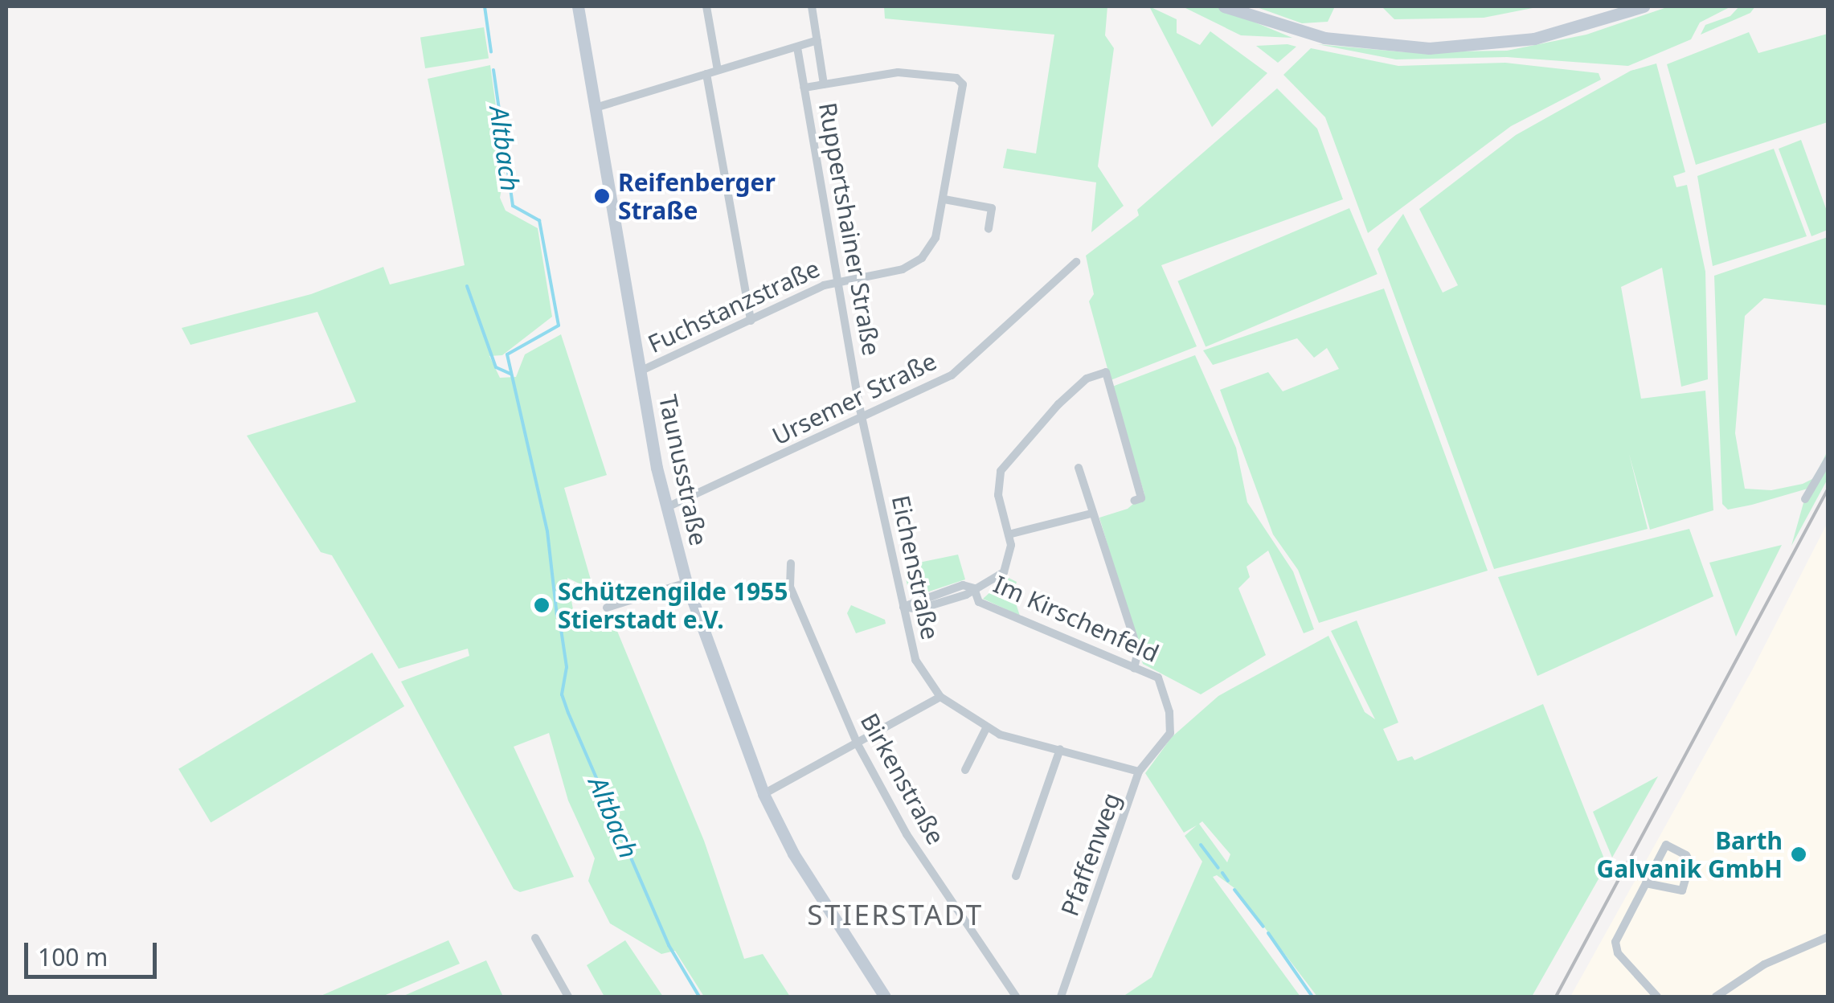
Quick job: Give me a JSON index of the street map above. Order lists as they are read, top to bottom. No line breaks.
{"streets":{"street":["Ruppertshainer Straße","Fuchstanzstraße","Ursemer Straße","Taunusstraße","Eichenstraße","Im Kirschenfeld","Birkenstraße","Pfaffenweg"]},"crossings":[["Ruppertshainer Straße","Fuchstanzstraße"],["Ruppertshainer Straße","Ursemer Straße"],["Ruppertshainer Straße","Eichenstraße"],["Fuchstanzstraße","Taunusstraße"],["Ursemer Straße","Taunusstraße"],["Ursemer Straße","Eichenstraße"],["Eichenstraße","Pfaffenweg"],["Im Kirschenfeld","Pfaffenweg"]],"districts":["STIERSTADT"],"water":["Altbach"],"places":["Reifenberger Straße","Schützengilde 1955 Stierstadt e.V.","Barth Galvanik GmbH"],"scale_bar":"100 m"}
